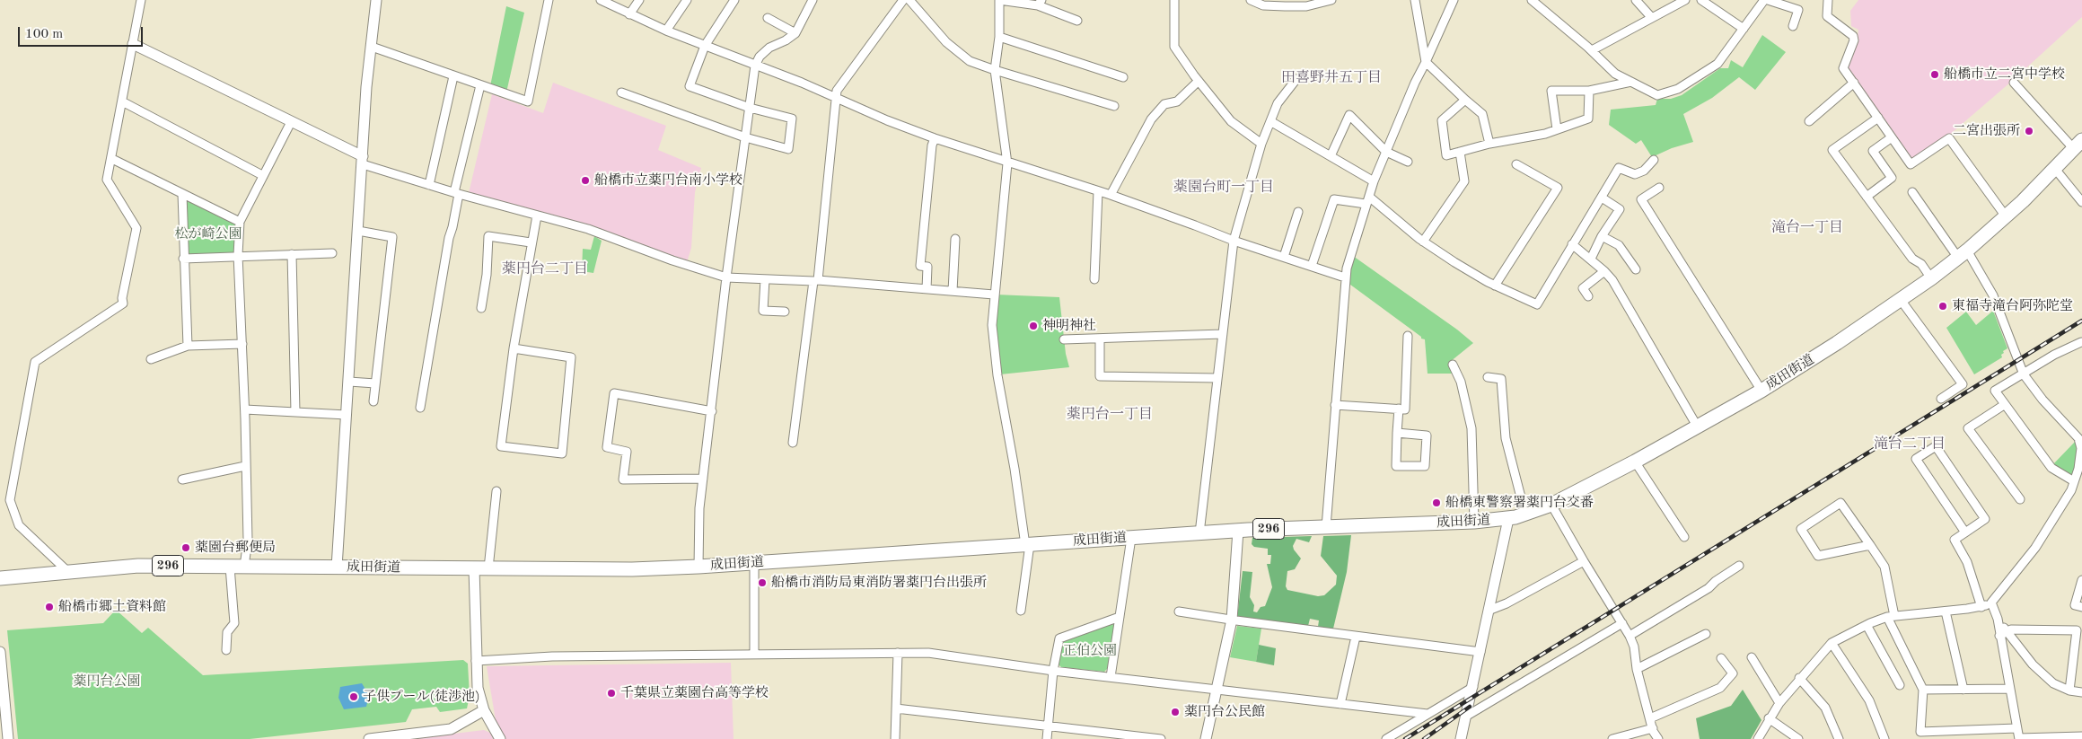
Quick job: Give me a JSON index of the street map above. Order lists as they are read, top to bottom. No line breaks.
{"streets":{"highway":["成田街道","296"]},"districts":["田喜野井五丁目","薬園台町一丁目","滝台一丁目","薬円台二丁目","薬円台一丁目","滝台二丁目"],"parks":["松が崎公園","正伯公園","薬円台公園"],"places":["船橋市立二宮中学校","二宮出張所","船橋市立薬円台南小学校","東福寺滝台阿弥陀堂","神明神社","船橋東警察署薬円台交番","薬園台郵便局","船橋市消防局東消防署薬円台出張所","船橋市郷土資料館","千葉県立薬園台高等学校","子供プール(徒渉池)","薬円台公民館"],"scale_bar":"100 m"}
